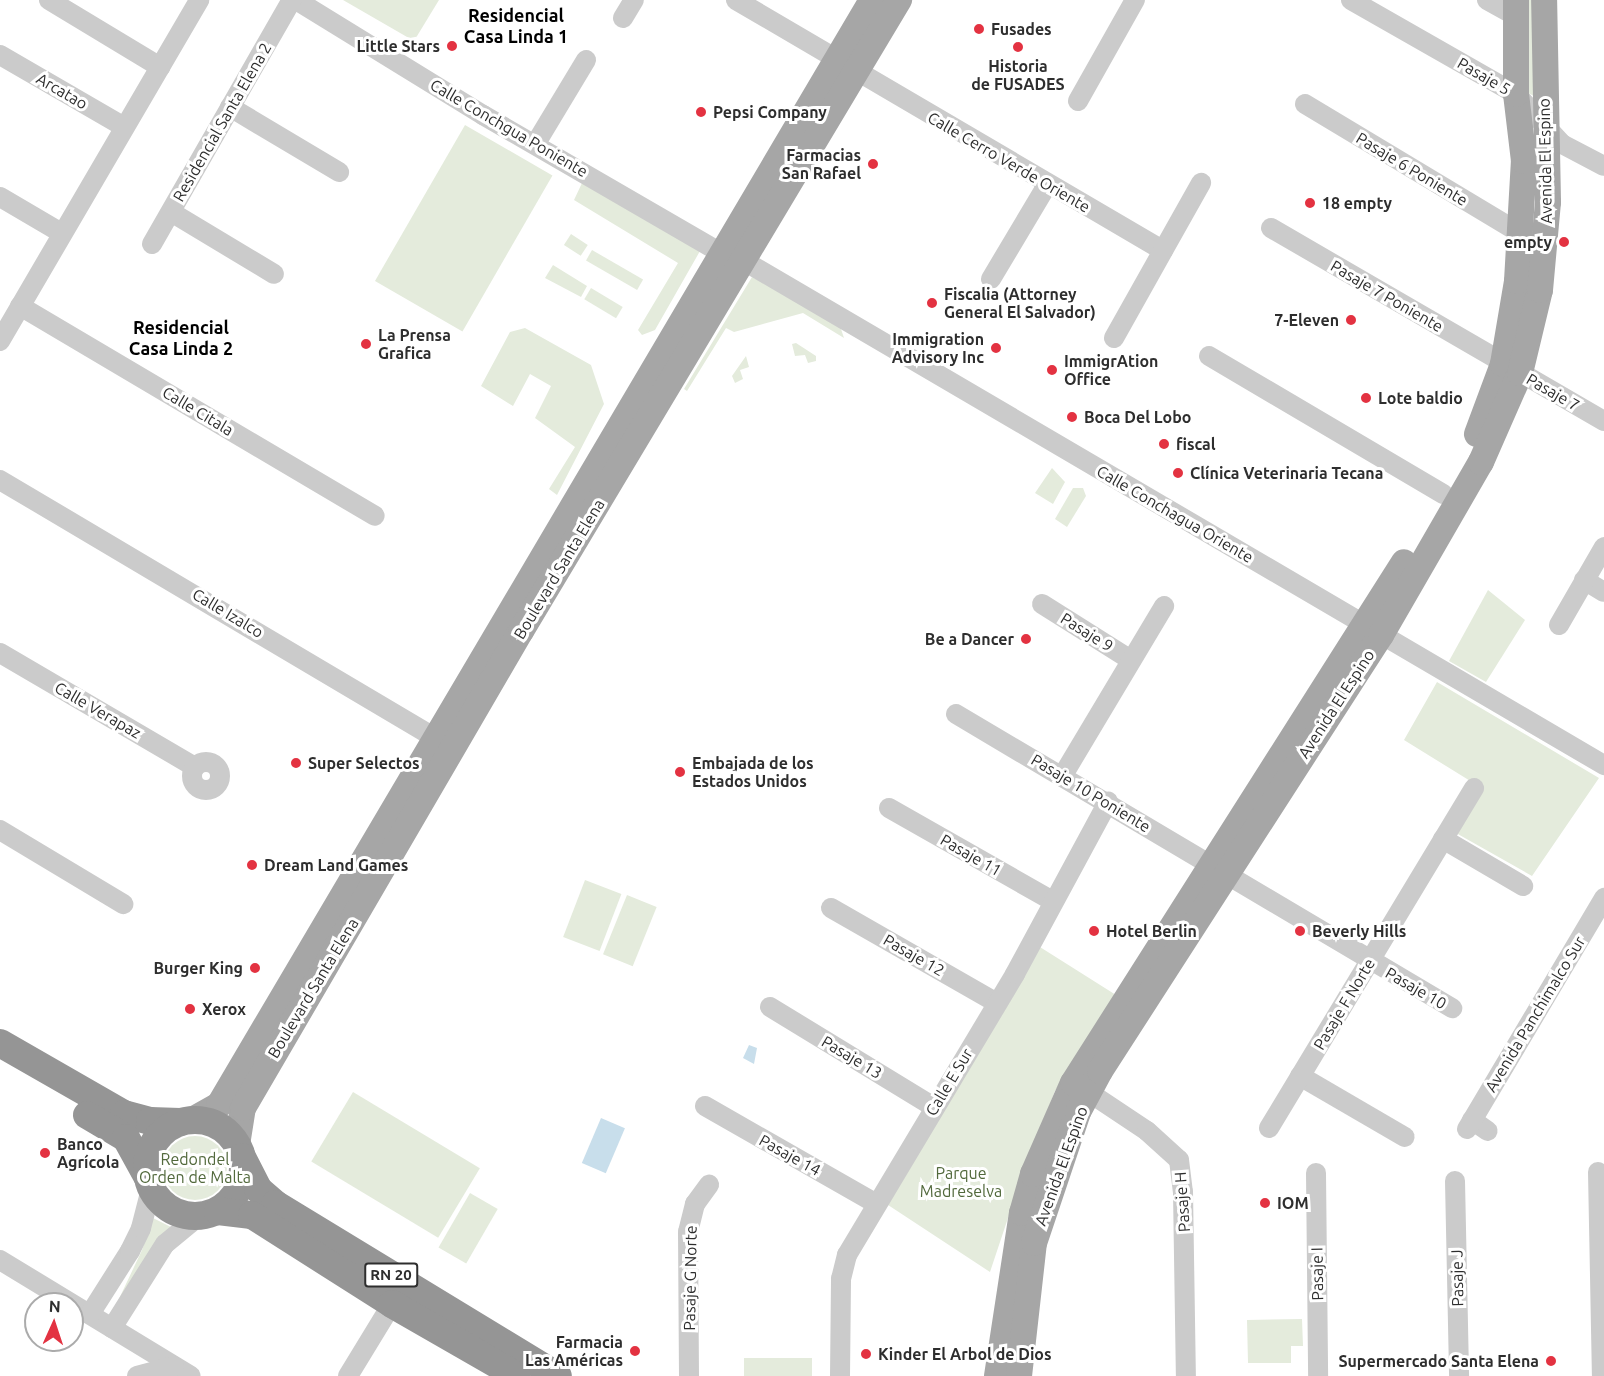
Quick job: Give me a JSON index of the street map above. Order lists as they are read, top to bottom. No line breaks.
{"streets":{"highway":["RN 20"],"main road":["Avenida El Espino","Boulevard Santa Elena"],"street":["Pasaje 5","Arcatao","Residencial Santa Elena 2","Calle Conchgua Poniente","Calle Cerro Verde Oriente","Pasaje 6 Poniente","Pasaje 7 Poniente","Pasaje 7","Calle Citala","Calle Conchagua Oriente","Calle Izalco","Pasaje 9","Calle Verapaz","Pasaje 10 Poniente","Pasaje 11","Pasaje 12","Pasaje 10","Pasaje F Norte","Avenida Panchimalco Sur","Pasaje 13","Calle E Sur","Pasaje 14","Pasaje H","Pasaje I","Pasaje G Norte","Pasaje J"]},"crossings":[["Pasaje 5","Avenida El Espino"],["Residencial Santa Elena 2","Calle Conchgua Poniente"],["Calle Conchgua Poniente","Calle Conchagua Oriente"],["Calle Conchgua Poniente","Boulevard Santa Elena"],["Avenida El Espino","Pasaje 6 Poniente"],["Avenida El Espino","Pasaje 7 Poniente"],["Avenida El Espino","Pasaje 7"],["Avenida El Espino","Calle Conchagua Oriente"],["Avenida El Espino","Pasaje 10 Poniente"],["Avenida El Espino","Pasaje 10"],["Avenida El Espino","Pasaje H"],["Calle Cerro Verde Oriente","Boulevard Santa Elena"],["Pasaje 7 Poniente","Pasaje 7"],["Calle Conchagua Oriente","Boulevard Santa Elena"],["Boulevard Santa Elena","Calle Izalco"],["Boulevard Santa Elena","RN 20"],["Pasaje 10 Poniente","Pasaje 10"],["Pasaje 10 Poniente","Calle E Sur"],["Pasaje 11","Calle E Sur"],["Pasaje 12","Calle E Sur"],["Pasaje 10","Pasaje F Norte"],["Pasaje 13","Calle E Sur"],["Calle E Sur","Pasaje 14"]],"districts":["Residencial Casa Linda 1","Residencial Casa Linda 2"],"parks":["Redondel Orden de Malta","Parque Madreselva"],"places":["Fusades","Little Stars","Historia de FUSADES","Pepsi Company","Farmacias San Rafael","18 empty","empty","Fiscalia (Attorney General El Salvador)","7-Eleven","La Prensa Grafica","Immigration Advisory Inc","ImmigrAtion Office","Lote baldio","Boca Del Lobo","fiscal","Clínica Veterinaria Tecana","Be a Dancer","Super Selectos","Embajada de los Estados Unidos","Dream Land Games","Hotel Berlin","Beverly Hills","Burger King","Xerox","Banco Agrícola","IOM","Farmacia Las Américas","Kinder El Arbol de Dios","Supermercado Santa Elena"],"north":"top"}
